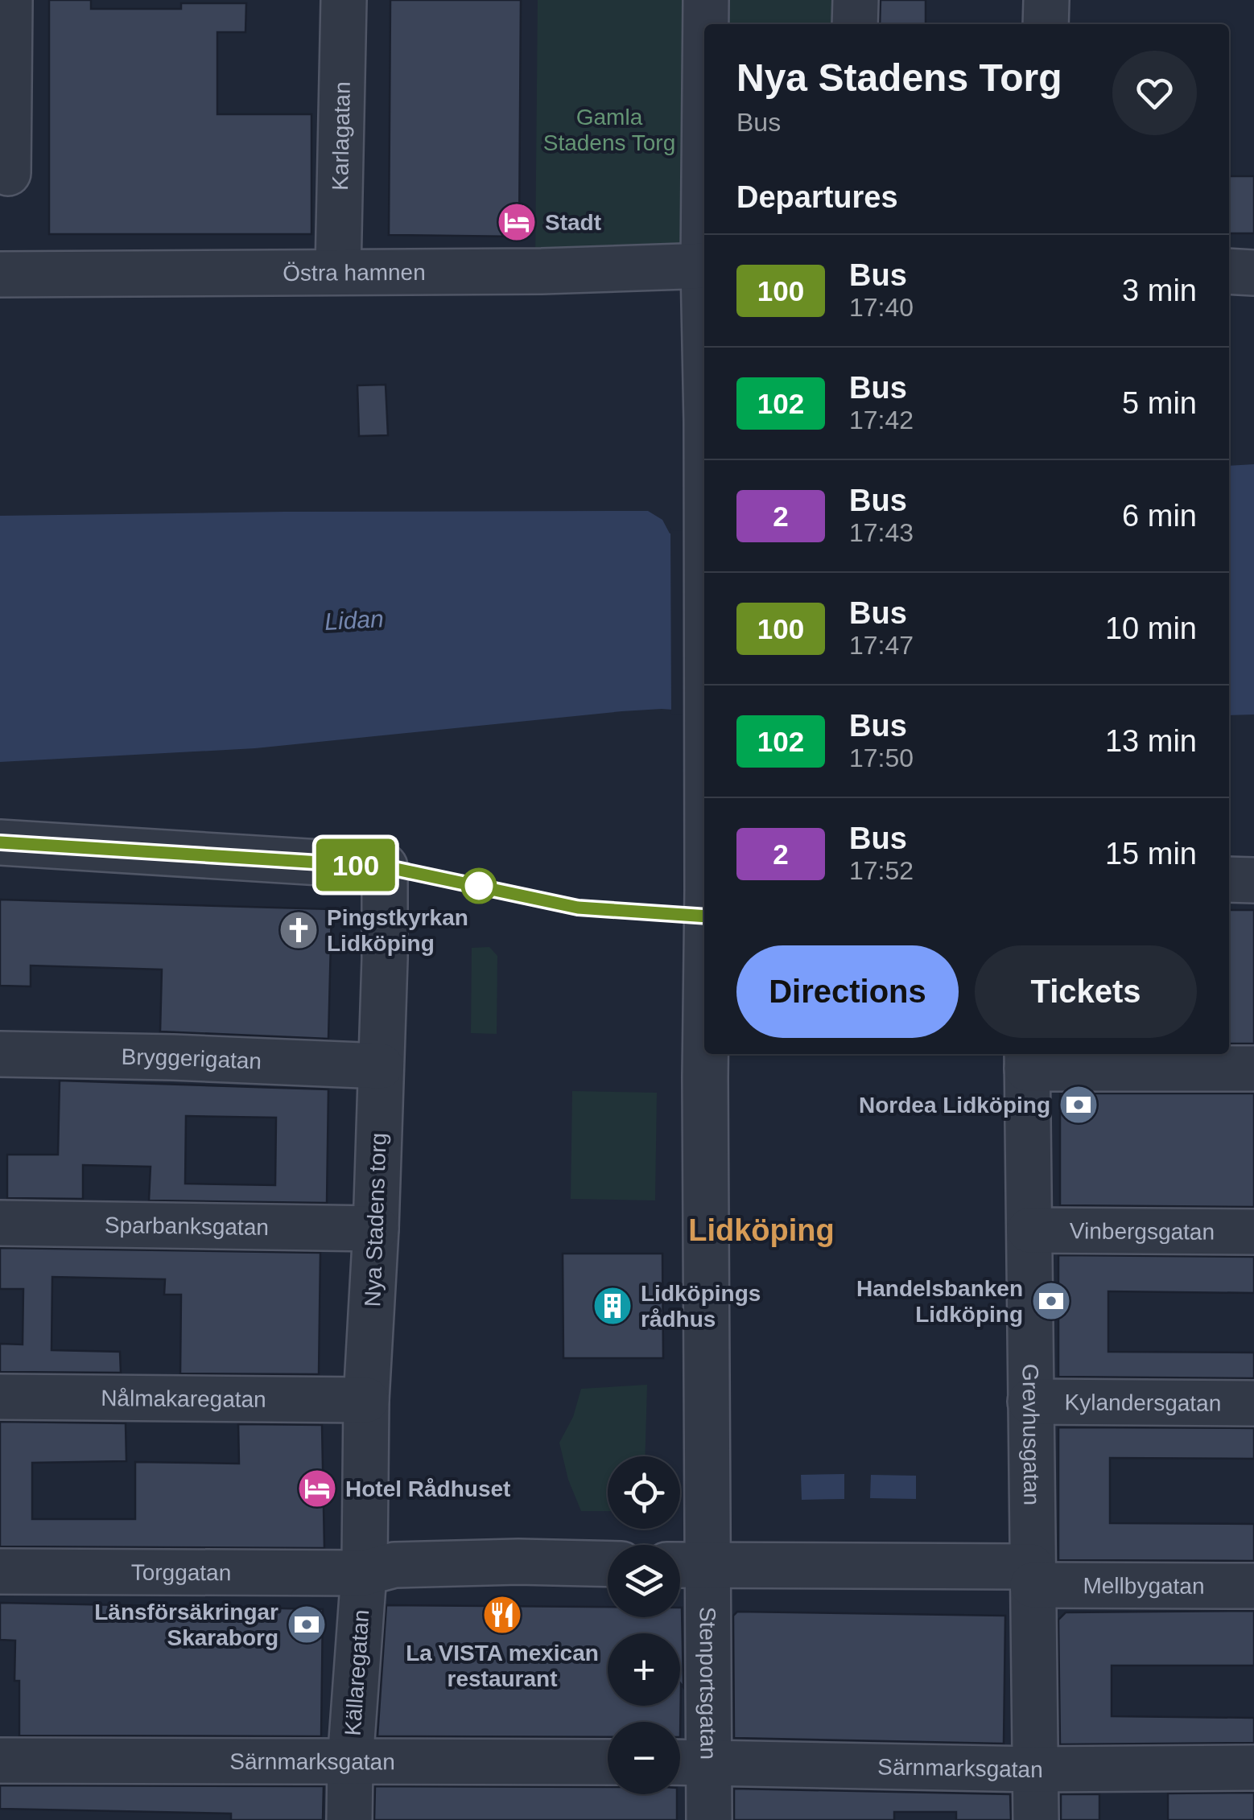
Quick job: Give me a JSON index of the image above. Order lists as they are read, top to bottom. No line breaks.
{"streets":{"street":["Karlagatan","Östra hamnen","Bryggerigatan","Nya Stadens torg","Sparbanksgatan","Vinbergsgatan","Nålmakaregatan","Kylandersgatan","Grevhusgatan","Torggatan","Mellbygatan","Källaregatan","Stenportsgatan","Särnmarksgatan"]},"crossings":[["Karlagatan","Östra hamnen"],["Bryggerigatan","Nya Stadens torg"],["Nya Stadens torg","Sparbanksgatan"],["Nya Stadens torg","Nålmakaregatan"],["Nya Stadens torg","Torggatan"],["Nya Stadens torg","Källaregatan"],["Vinbergsgatan","Grevhusgatan"],["Kylandersgatan","Grevhusgatan"],["Grevhusgatan","Mellbygatan"],["Grevhusgatan","Särnmarksgatan"],["Torggatan","Källaregatan"],["Mellbygatan","Stenportsgatan"],["Källaregatan","Särnmarksgatan"],["Stenportsgatan","Särnmarksgatan"]],"districts":["Lidköping"],"water":["Lidan"],"parks":["Gamla Stadens Torg"],"places":{"hotel":["Stadt","Hotel Rådhuset"],"church":["Pingstkyrkan Lidköping"],"bank":["Nordea Lidköping","Handelsbanken Lidköping","Länsförsäkringar Skaraborg"],"building":["Lidköpings rådhus"],"restaurant":["La VISTA mexican restaurant"]},"lines":["bus line 100"],"page":{"on_map":"100","heading":[["Nya Stadens Torg","Bus"],"Departures"],"list":[{"mark":"100","name":"Bus","note":"17:40","value":"3 min"},{"mark":"102","name":"Bus","note":"17:42","value":"5 min"},{"mark":"2","name":"Bus","note":"17:43","value":"6 min"},{"mark":"100","name":"Bus","note":"17:47","value":"10 min"},{"mark":"102","name":"Bus","note":"17:50","value":"13 min"},{"mark":"2","name":"Bus","note":"17:52","value":"15 min"}],"buttons":["Directions","Tickets"],"map_buttons":["+","−"]}}
